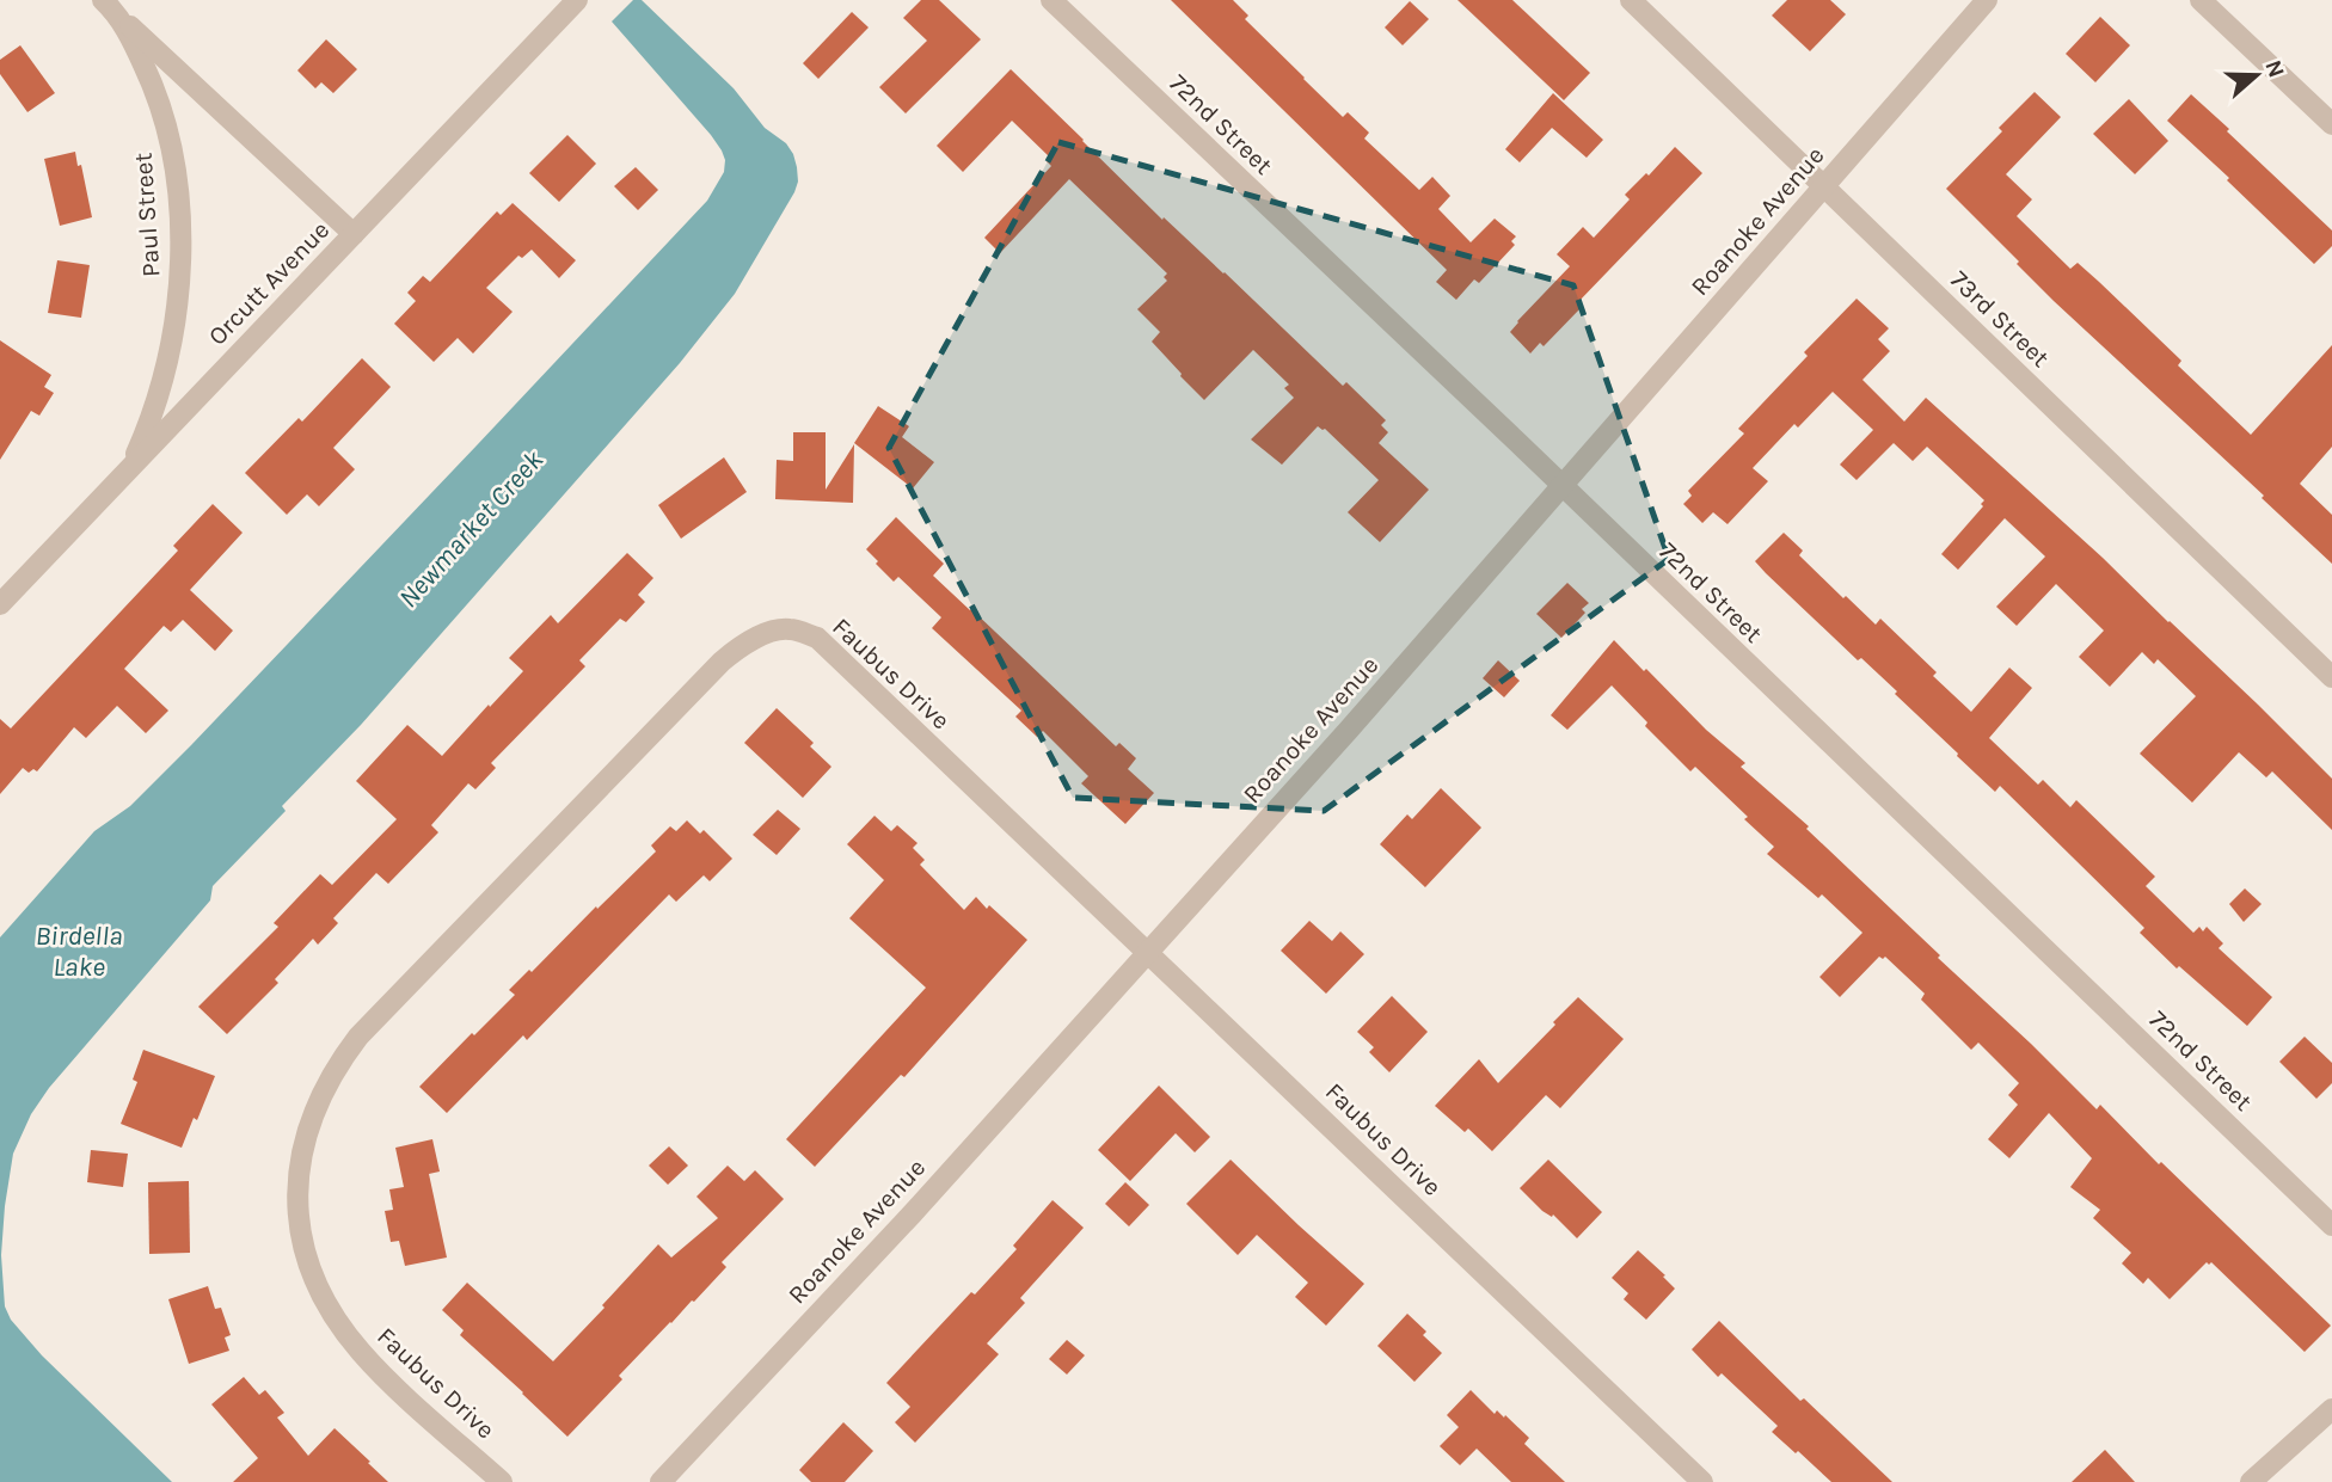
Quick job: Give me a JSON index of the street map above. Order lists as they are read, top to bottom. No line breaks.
{"streets":{"street":["72nd Street","Paul Street","Roanoke Avenue","Orcutt Avenue","73rd Street","Faubus Drive"]},"crossings":[["72nd Street","Roanoke Avenue"],["Paul Street","Orcutt Avenue"],["Roanoke Avenue","73rd Street"],["Roanoke Avenue","Faubus Drive"]],"water":["Newmarket Creek","Birdella Lake"],"north":"right"}
